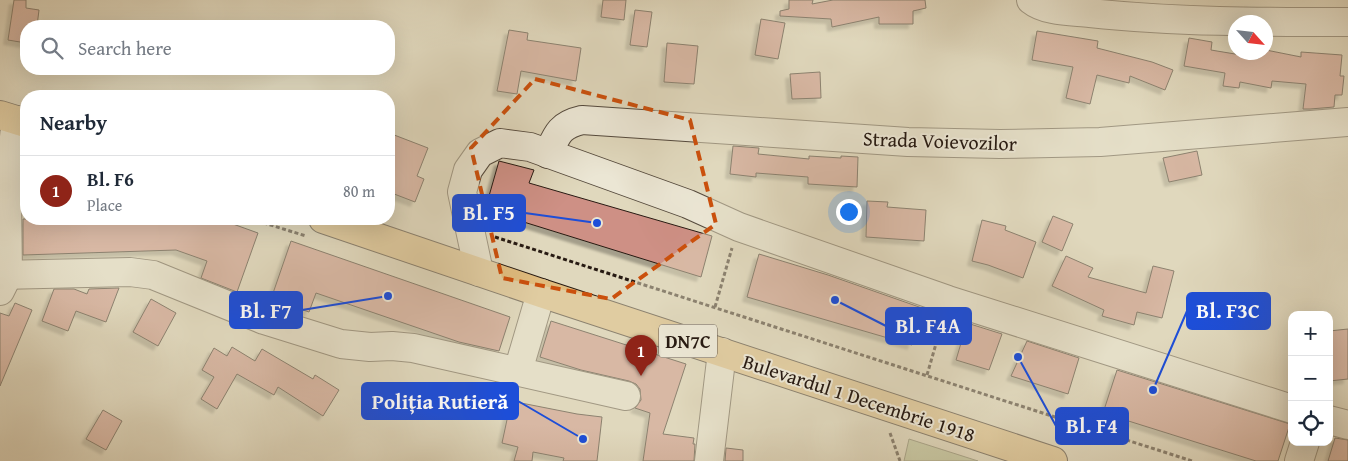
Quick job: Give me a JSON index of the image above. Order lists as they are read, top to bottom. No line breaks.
{"streets":{"main road":["DN7C","Bulevardul 1 Decembrie 1918"],"street":["Strada Voievozilor"]},"places":["Bl. F5","Bl. F7","Bl. F4A","Bl. F4","Bl. F3C","Poliția Rutieră"],"north":"bottom right","page":{"search":"Search here","heading":"Nearby","list":[{"mark":"1","name":"Bl. F6","note":"Place","value":"80 m"}],"map_buttons":["+","−"],"pins":"1"}}
